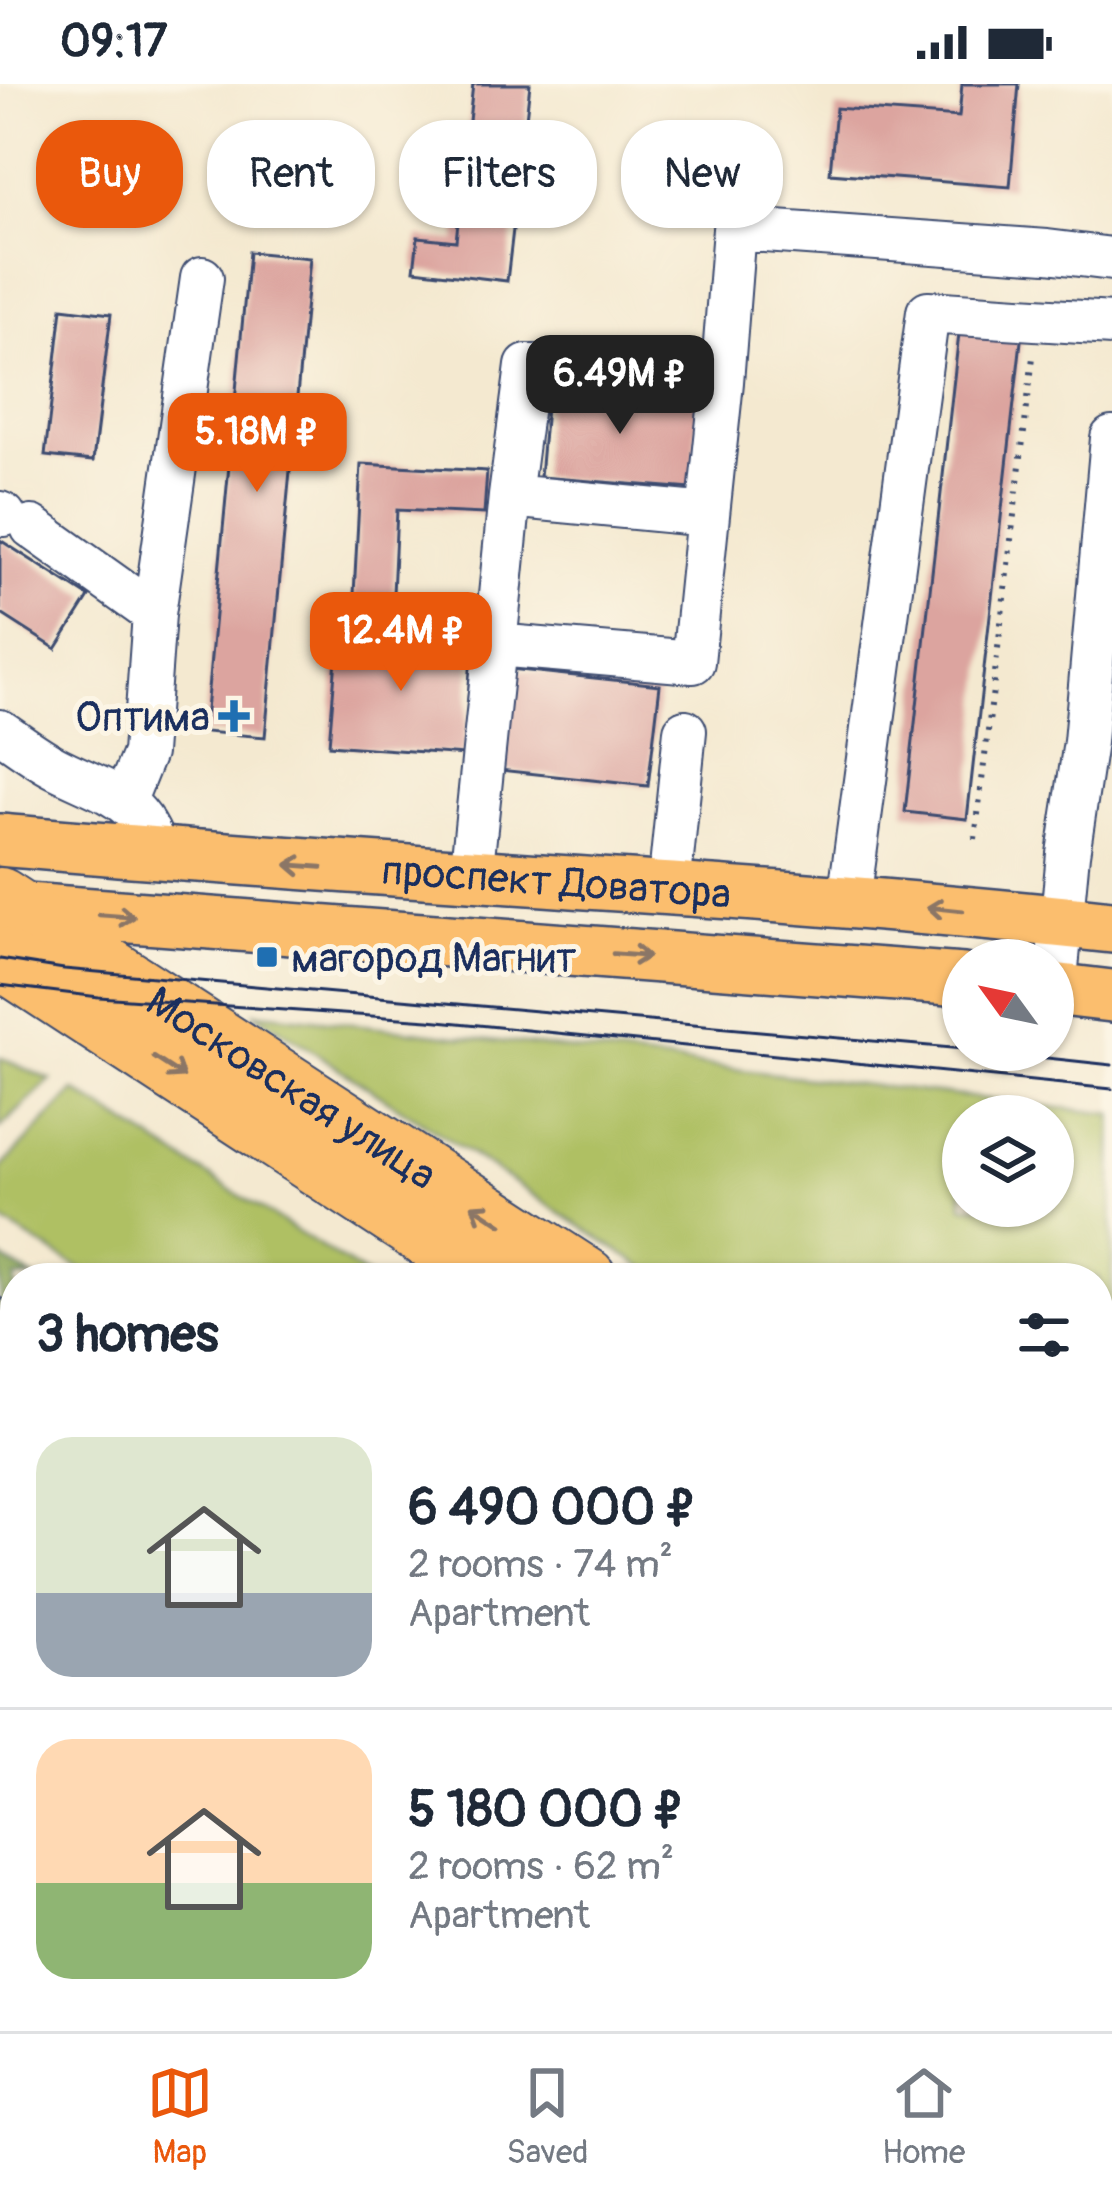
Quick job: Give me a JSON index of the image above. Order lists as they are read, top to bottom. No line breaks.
{"streets":{"highway":["Московская улица"],"main road":["проспект Доватора"]},"crossings":[["проспект Доватора","Московская улица"]],"places":{"health":["Оптима"],"transit":["магород Магнит"]},"north":"top left","page":{"status":"09:17","chip":["Buy","Rent","Filters","New"],"price":["6.49M ₽","5.18M ₽","12.4M ₽"],"heading":"3 homes","list":[{"name":"6 490 000 ₽","note":"2 rooms · 74 m² · Apartment"},{"name":"5 180 000 ₽","note":"2 rooms · 62 m² · Apartment"}],"tabs":["Map","Saved","Home"]}}
